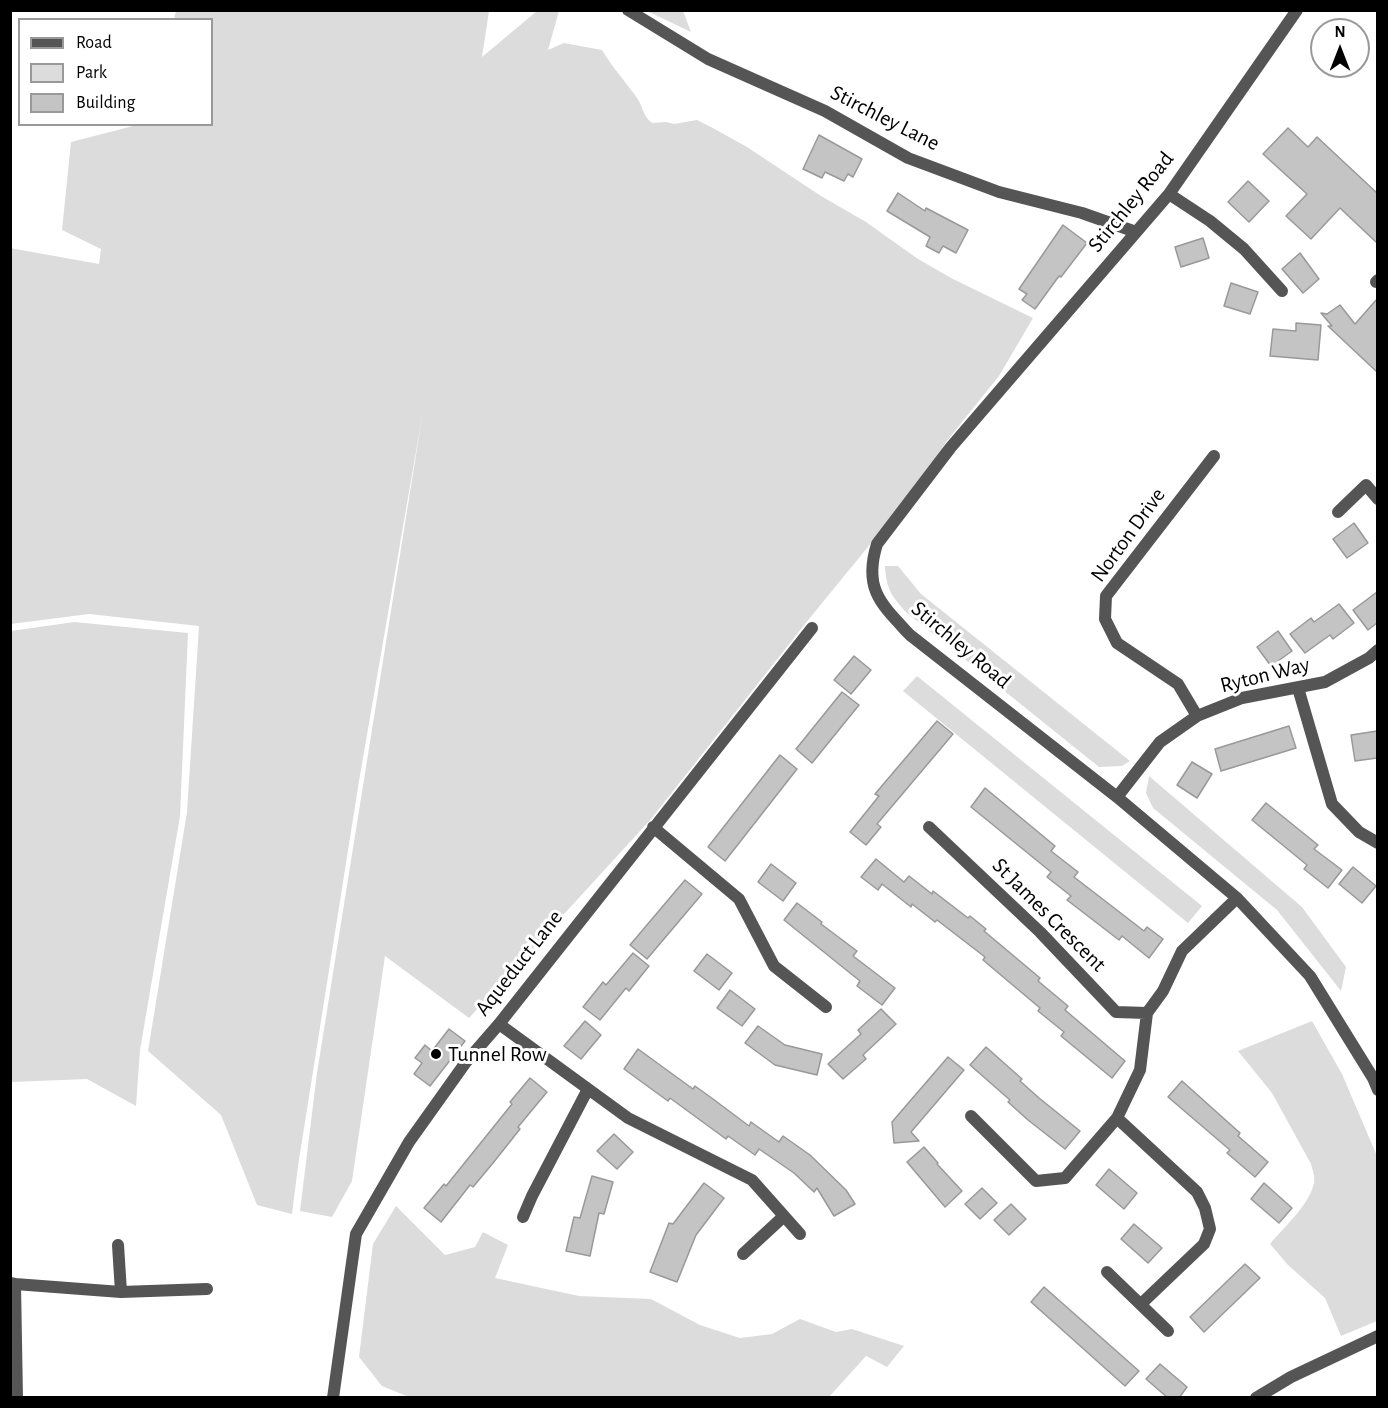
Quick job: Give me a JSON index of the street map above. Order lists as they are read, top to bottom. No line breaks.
{"streets":{"street":["Stirchley Lane","Stirchley Road","Norton Drive","Ryton Way","St James Crescent","Aqueduct Lane"]},"crossings":[["Stirchley Lane","Stirchley Road"],["Stirchley Road","Ryton Way"],["Norton Drive","Ryton Way"]],"places":["Tunnel Row"],"legend":["Road","Park","Building"],"north":"top"}
